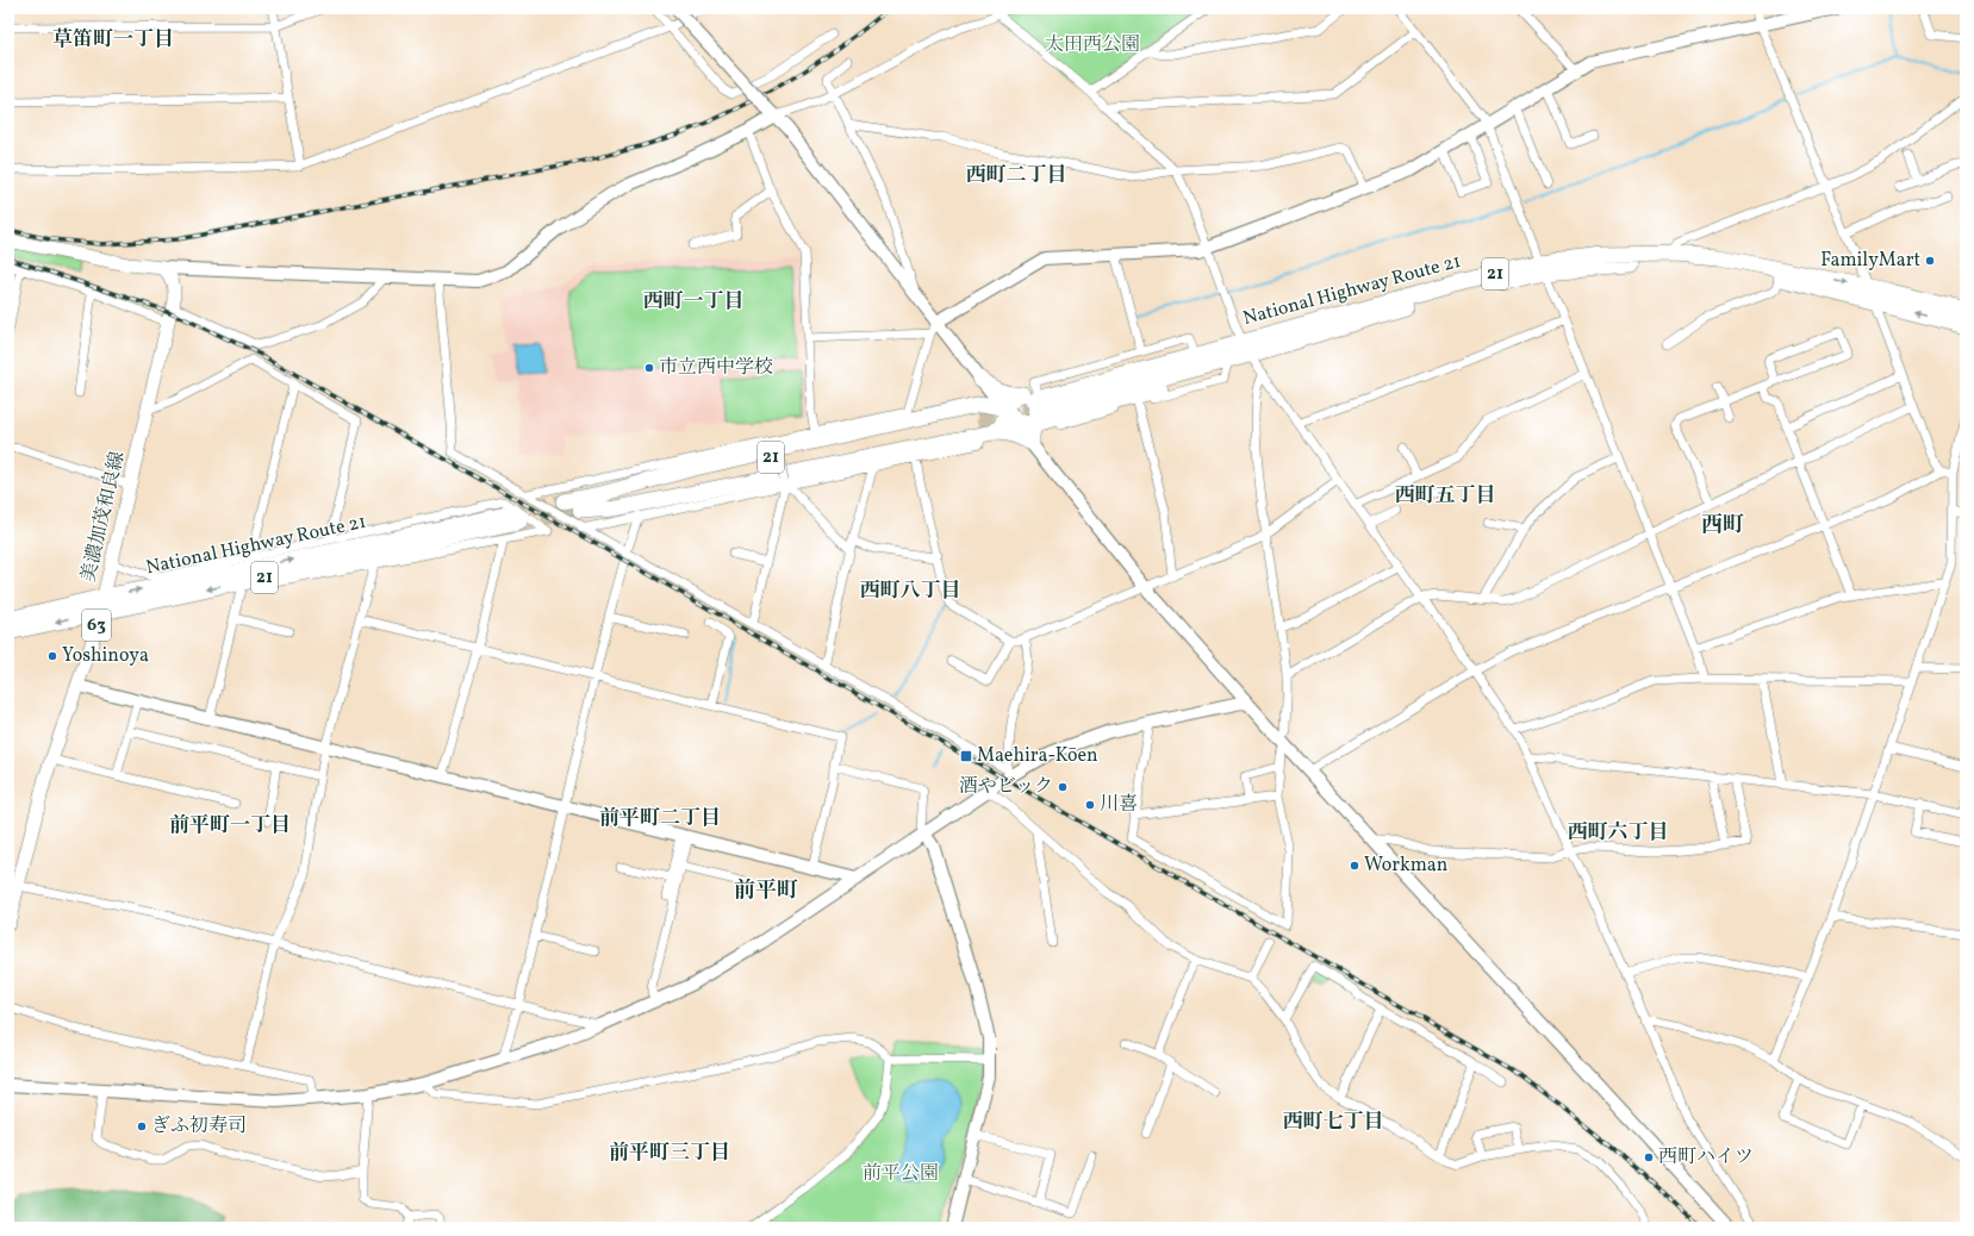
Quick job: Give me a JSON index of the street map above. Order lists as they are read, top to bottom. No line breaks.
{"streets":{"highway":["21","National Highway Route 21"],"main road":["美濃加茂和良線","63"]},"crossings":[["National Highway Route 21","美濃加茂和良線"]],"districts":["草笛町一丁目","西町二丁目","西町一丁目","西町五丁目","西町","西町八丁目","前平町二丁目","前平町一丁目","西町六丁目","前平町","西町七丁目","前平町三丁目"],"parks":["太田西公園","前平公園"],"places":{"other":["FamilyMart","市立西中学校","Yoshinoya","酒やビック","川喜","Workman","ぎふ初寿司","西町ハイツ"],"transit":["Maehira-Kōen"]}}
